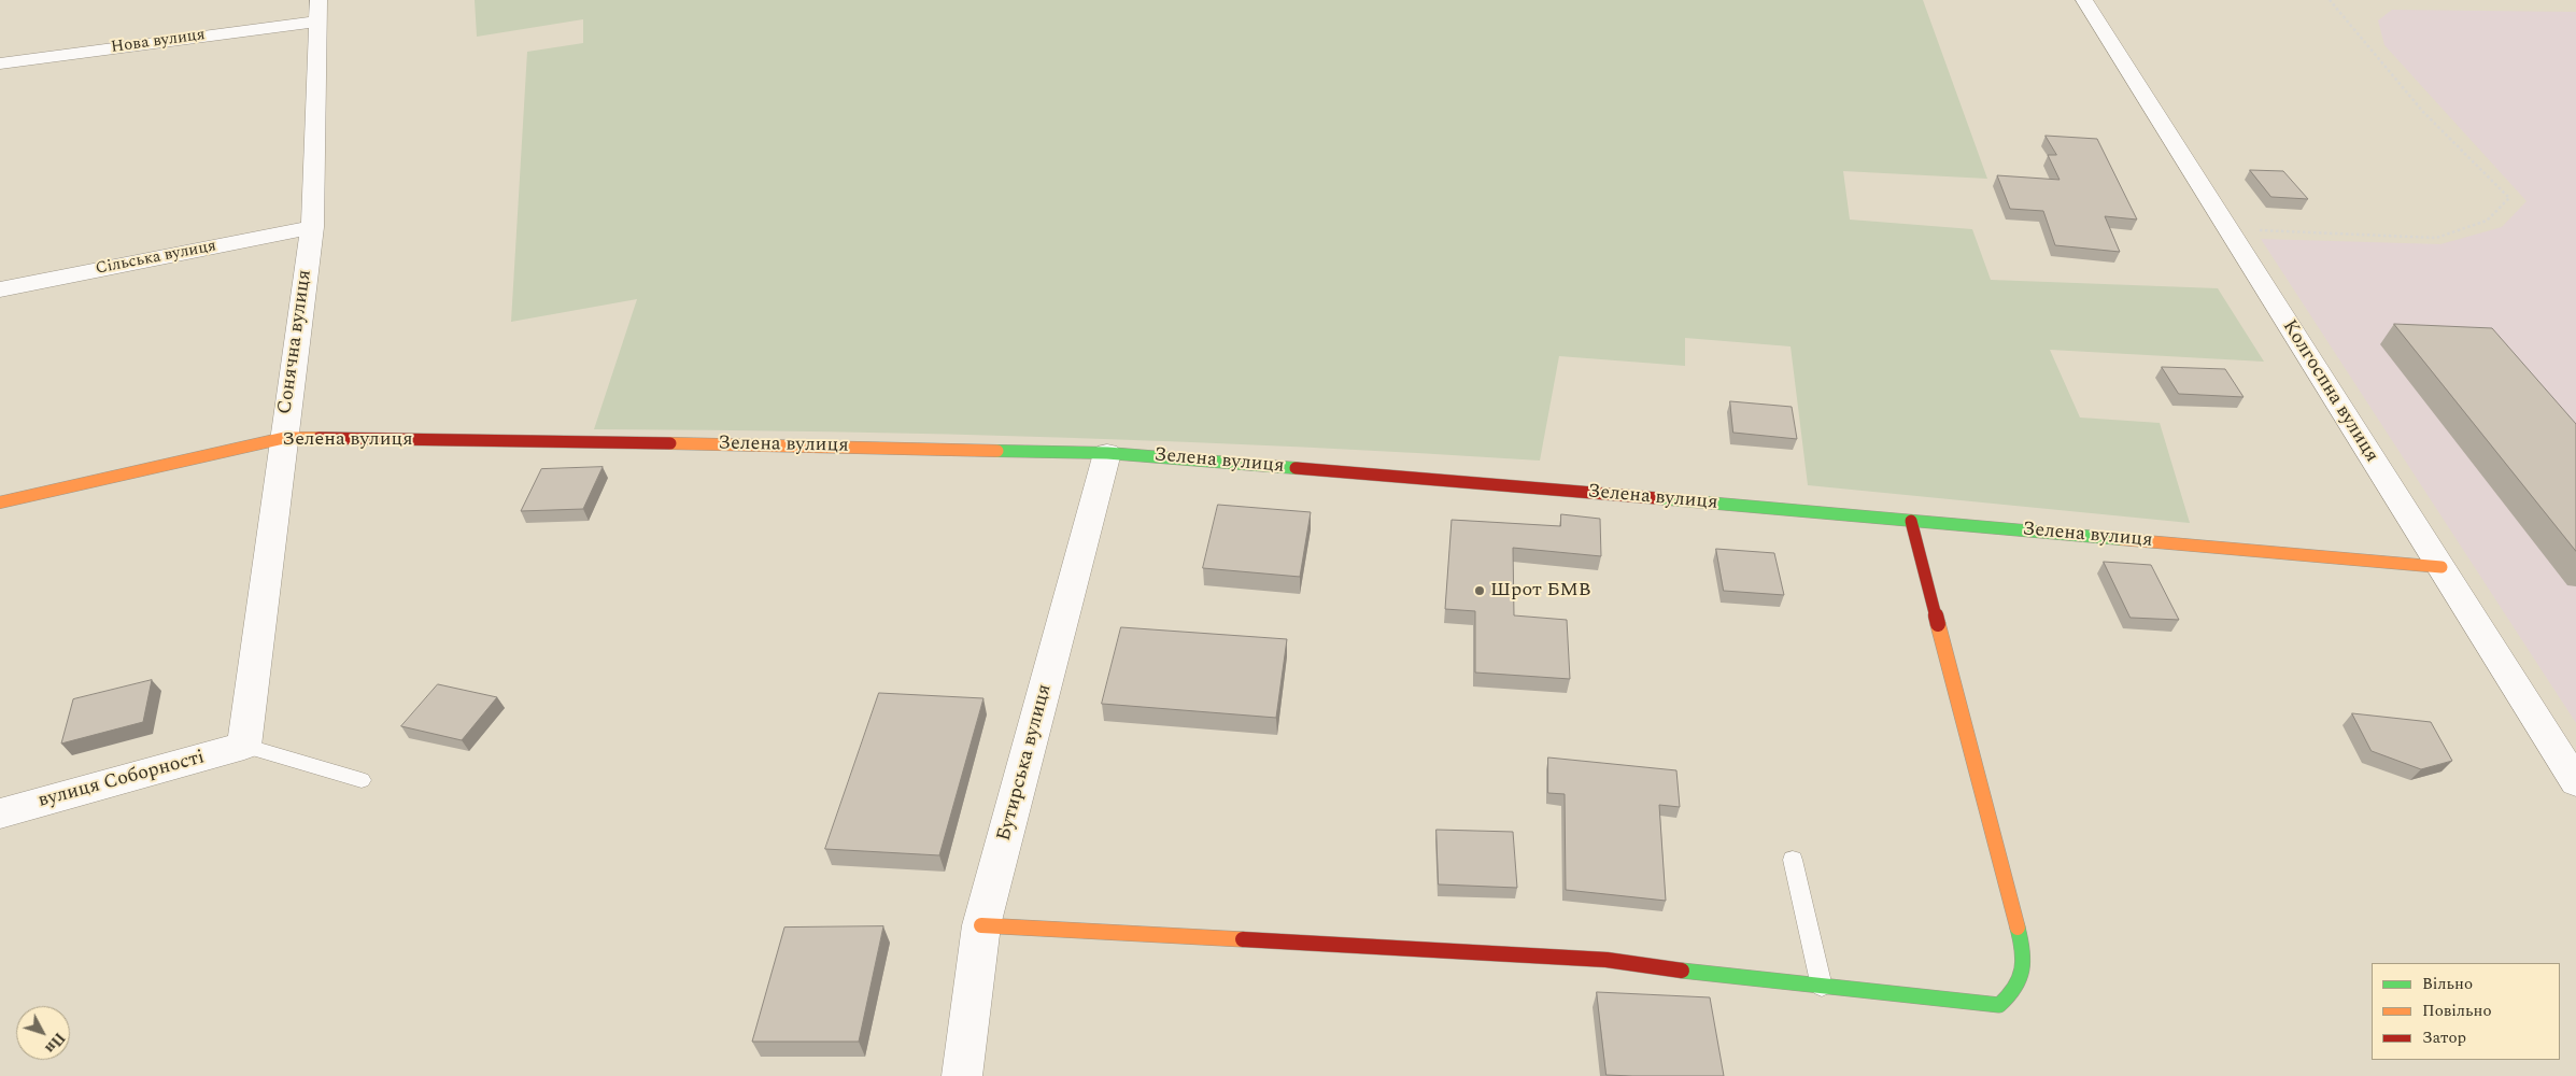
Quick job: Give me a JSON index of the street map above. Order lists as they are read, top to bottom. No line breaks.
{"streets":{"street":["Нова вулиця","Сільська вулиця","Сонячна вулиця","Колгоспна вулиця","Зелена вулиця","Бутирська вулиця","вулиця Соборності"]},"crossings":[["Нова вулиця","Сонячна вулиця"],["Сільська вулиця","Сонячна вулиця"],["Сонячна вулиця","Зелена вулиця"],["Сонячна вулиця","вулиця Соборності"],["Колгоспна вулиця","Зелена вулиця"],["Зелена вулиця","Бутирська вулиця"]],"places":["Шрот БМВ"],"legend":["Вільно","Повільно","Затор"],"north":"bottom right"}
